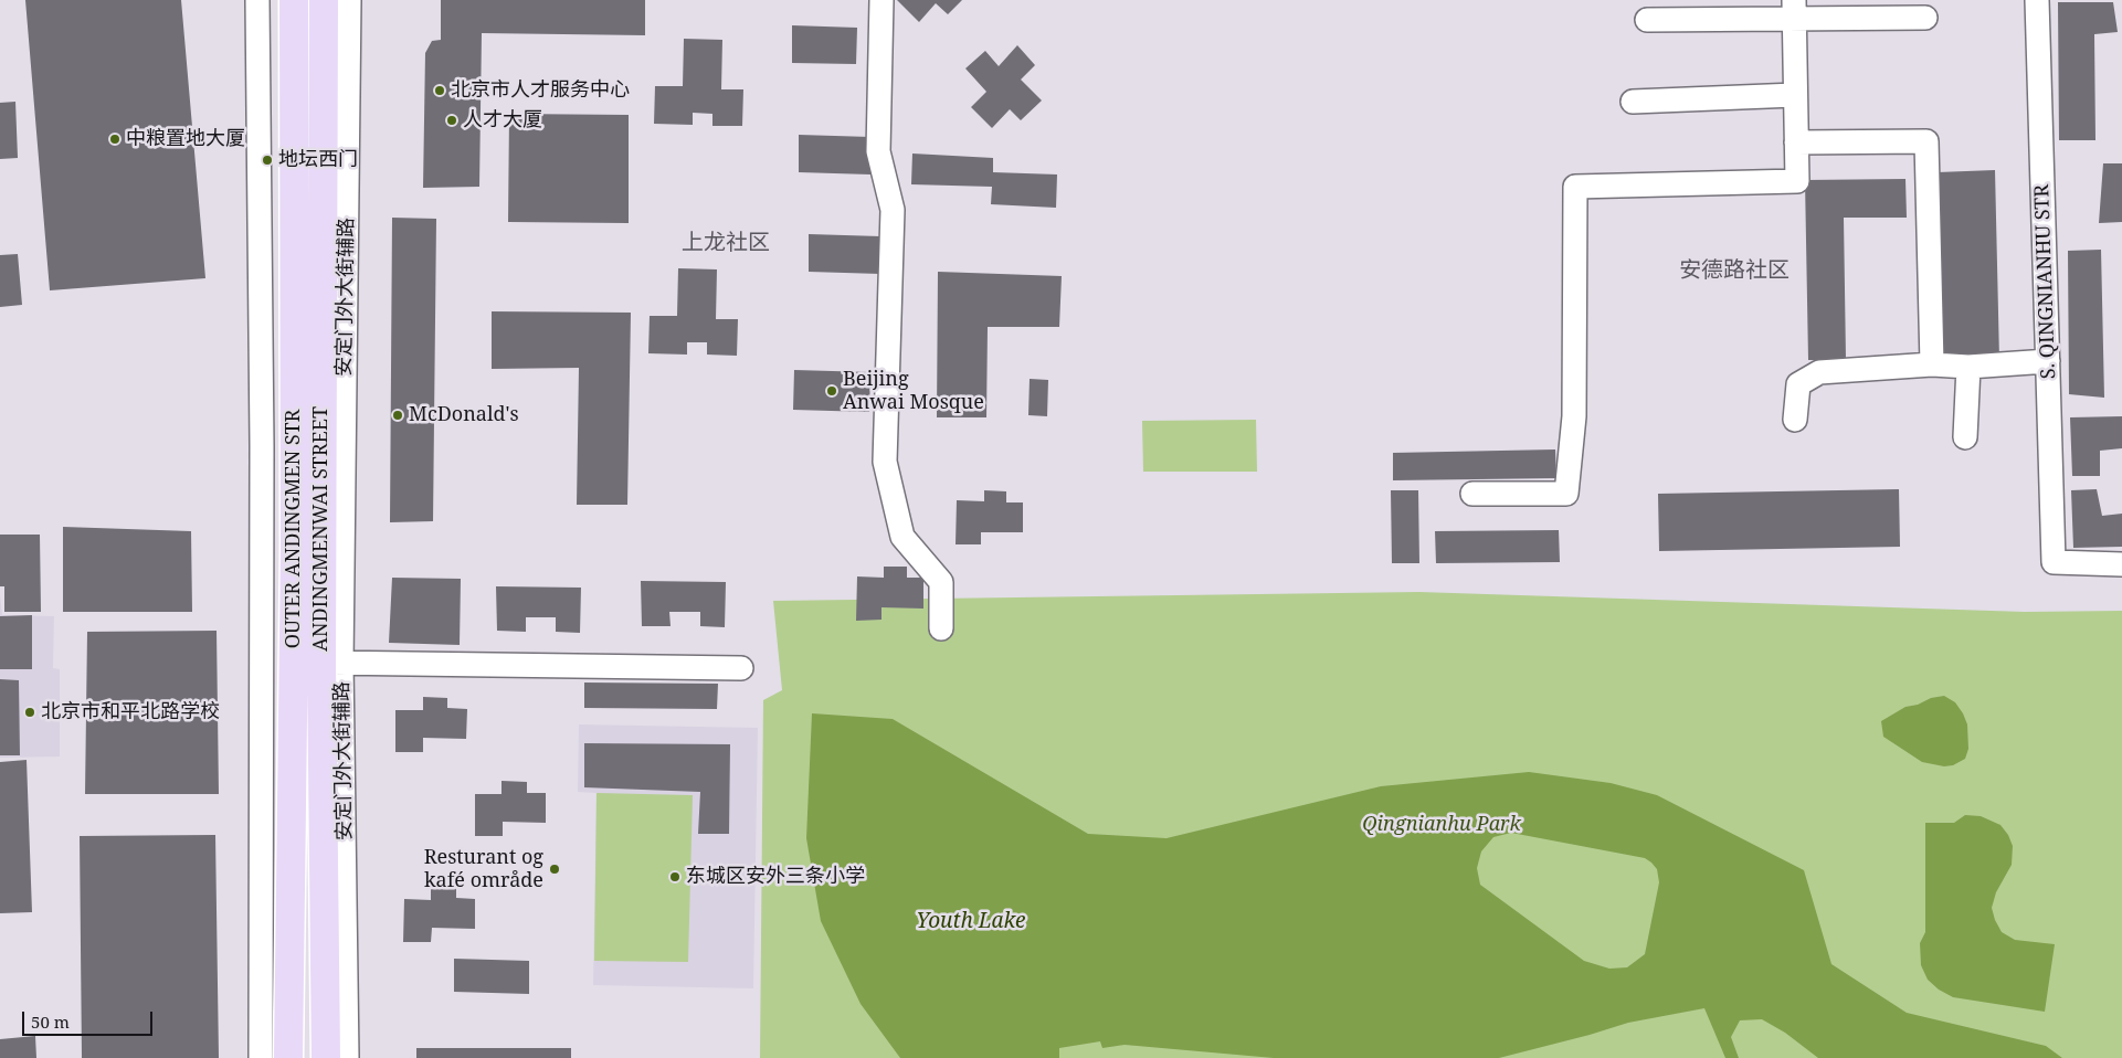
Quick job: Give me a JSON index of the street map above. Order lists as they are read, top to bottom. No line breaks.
{"streets":{"main road":["OUTER ANDINGMEN STR","ANDINGMENWAI STREET"],"street":["S. QINGNIANHU STR","安定门外大街辅路"]},"crossings":[["安定门外大街辅路","ANDINGMENWAI STREET"]],"districts":["上龙社区","安德路社区"],"water":["Youth Lake"],"parks":["Qingnianhu Park"],"places":["北京市人才服务中心","人才大厦","中粮置地大厦","地坛西门","Beijing Anwai Mosque","McDonald's","北京市和平北路学校","Resturant og kafé område","东城区安外三条小学"],"scale_bar":"50 m"}
